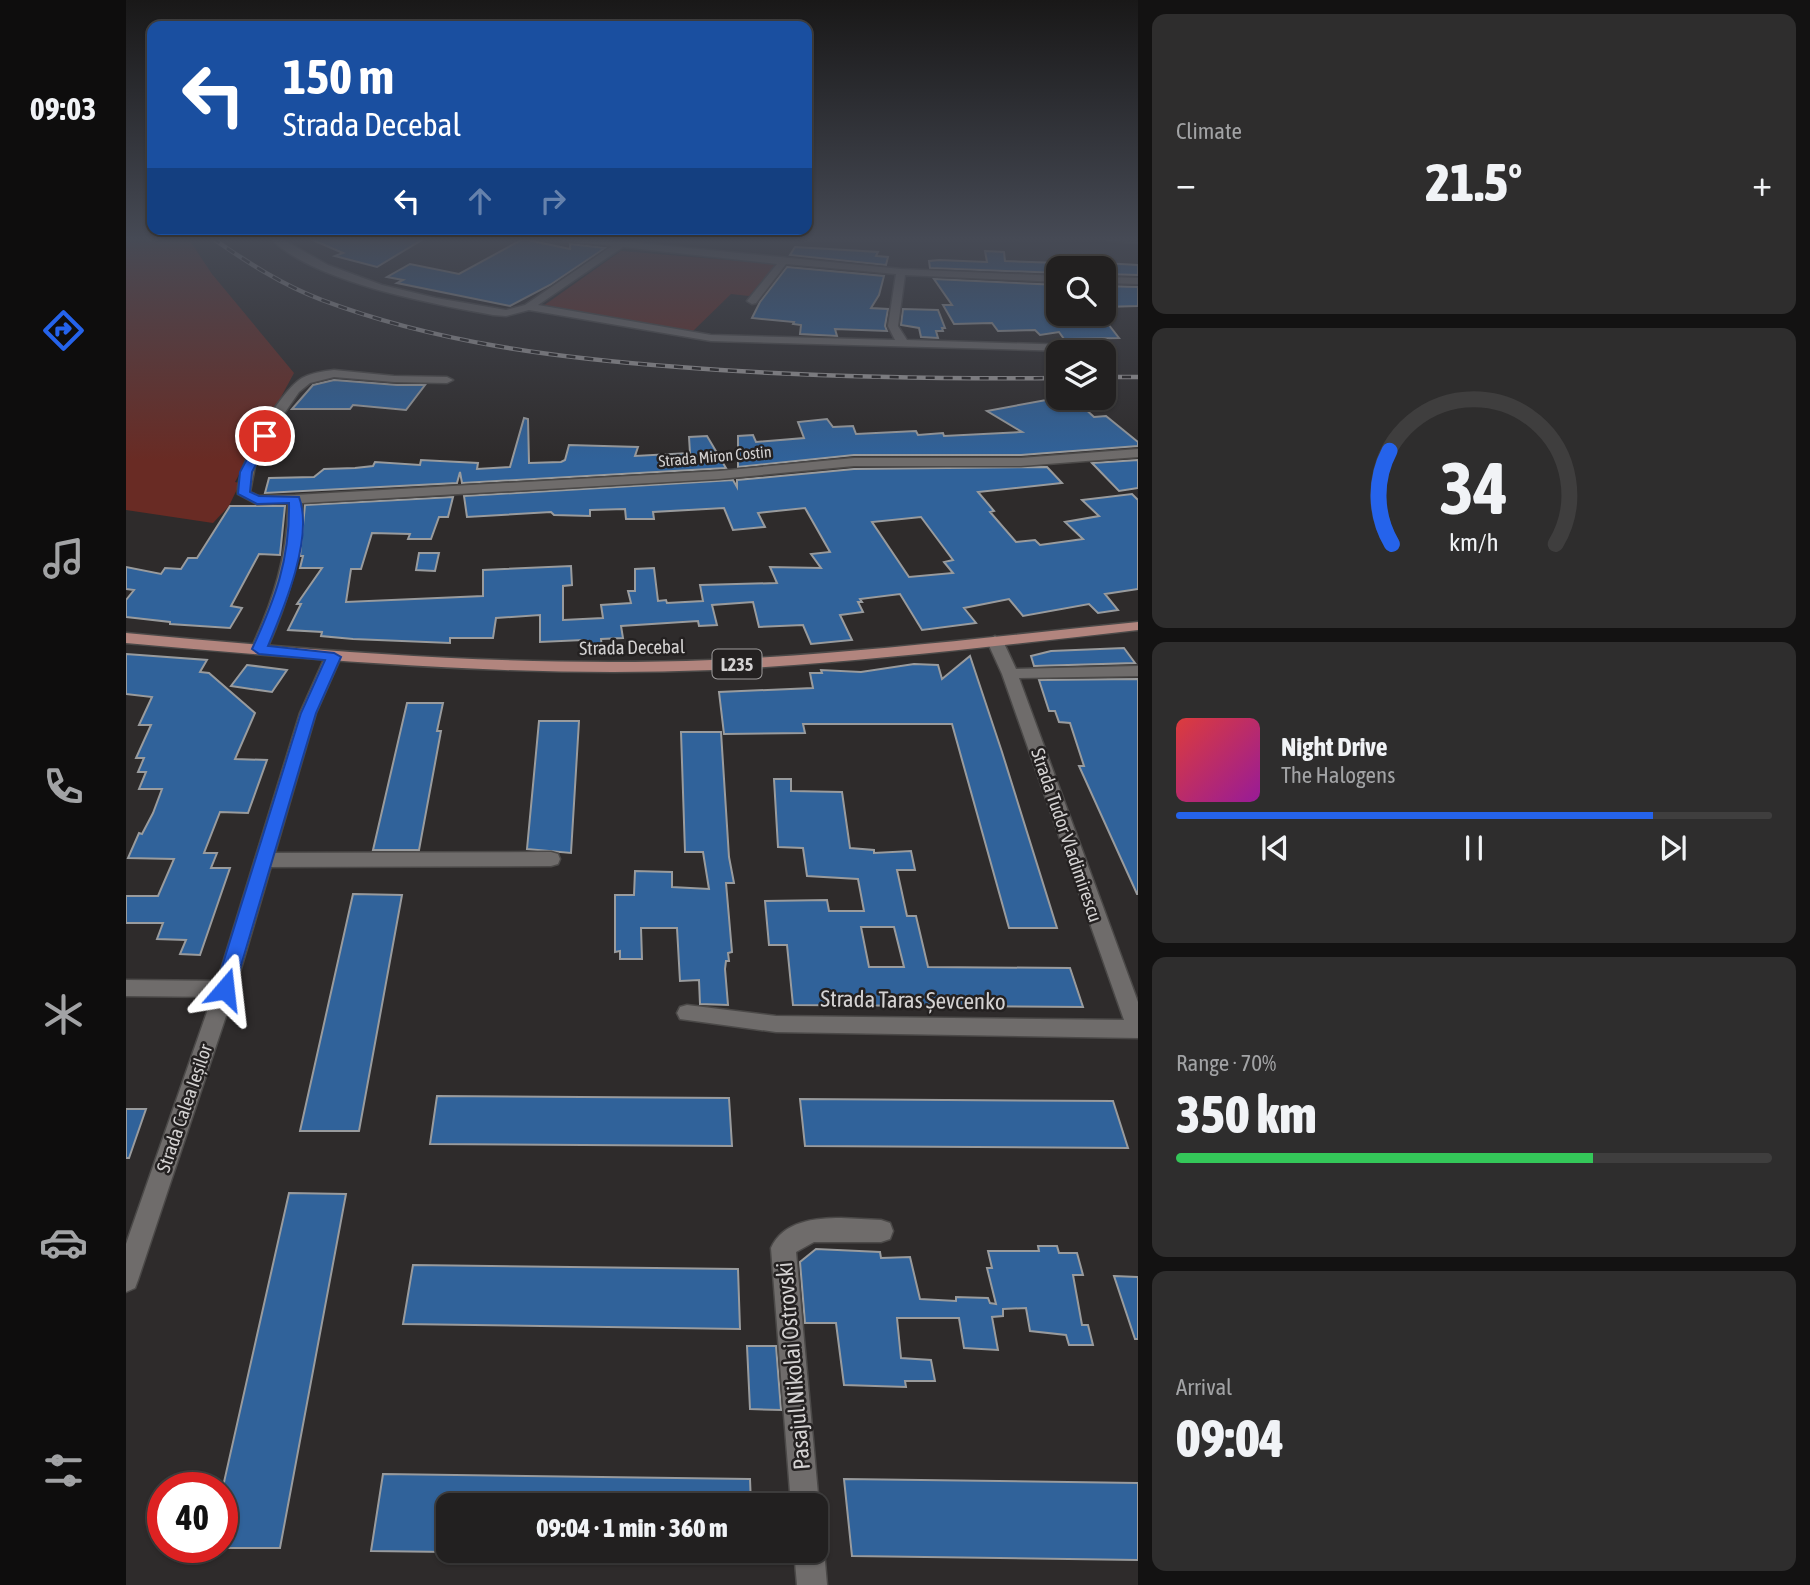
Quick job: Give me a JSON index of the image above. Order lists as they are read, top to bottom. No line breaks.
{"streets":{"main road":["Strada Decebal","L235"],"street":["Strada Miron Costin","Strada Tudor Vladimirescu","Strada Taras Șevcenko","Strada Calea Ieșilor","Pasajul Nikolai Ostrovski"]},"crossings":[["Strada Decebal","Strada Tudor Vladimirescu"],["Strada Decebal","Strada Calea Ieșilor"],["Strada Tudor Vladimirescu","Strada Taras Șevcenko"]],"page":{"tabs":"09:03","tile":["Climate",["Range · 70%","350 km"],["Arrival","09:04"]],"turn":["150 m","Strada Decebal"],"heat":["−","21.5°","+"],"song":["Night Drive","The Halogens"],"limit":"40","trip":"09:04 · 1 min · 360 m","gauge":["34","km/h"]}}
